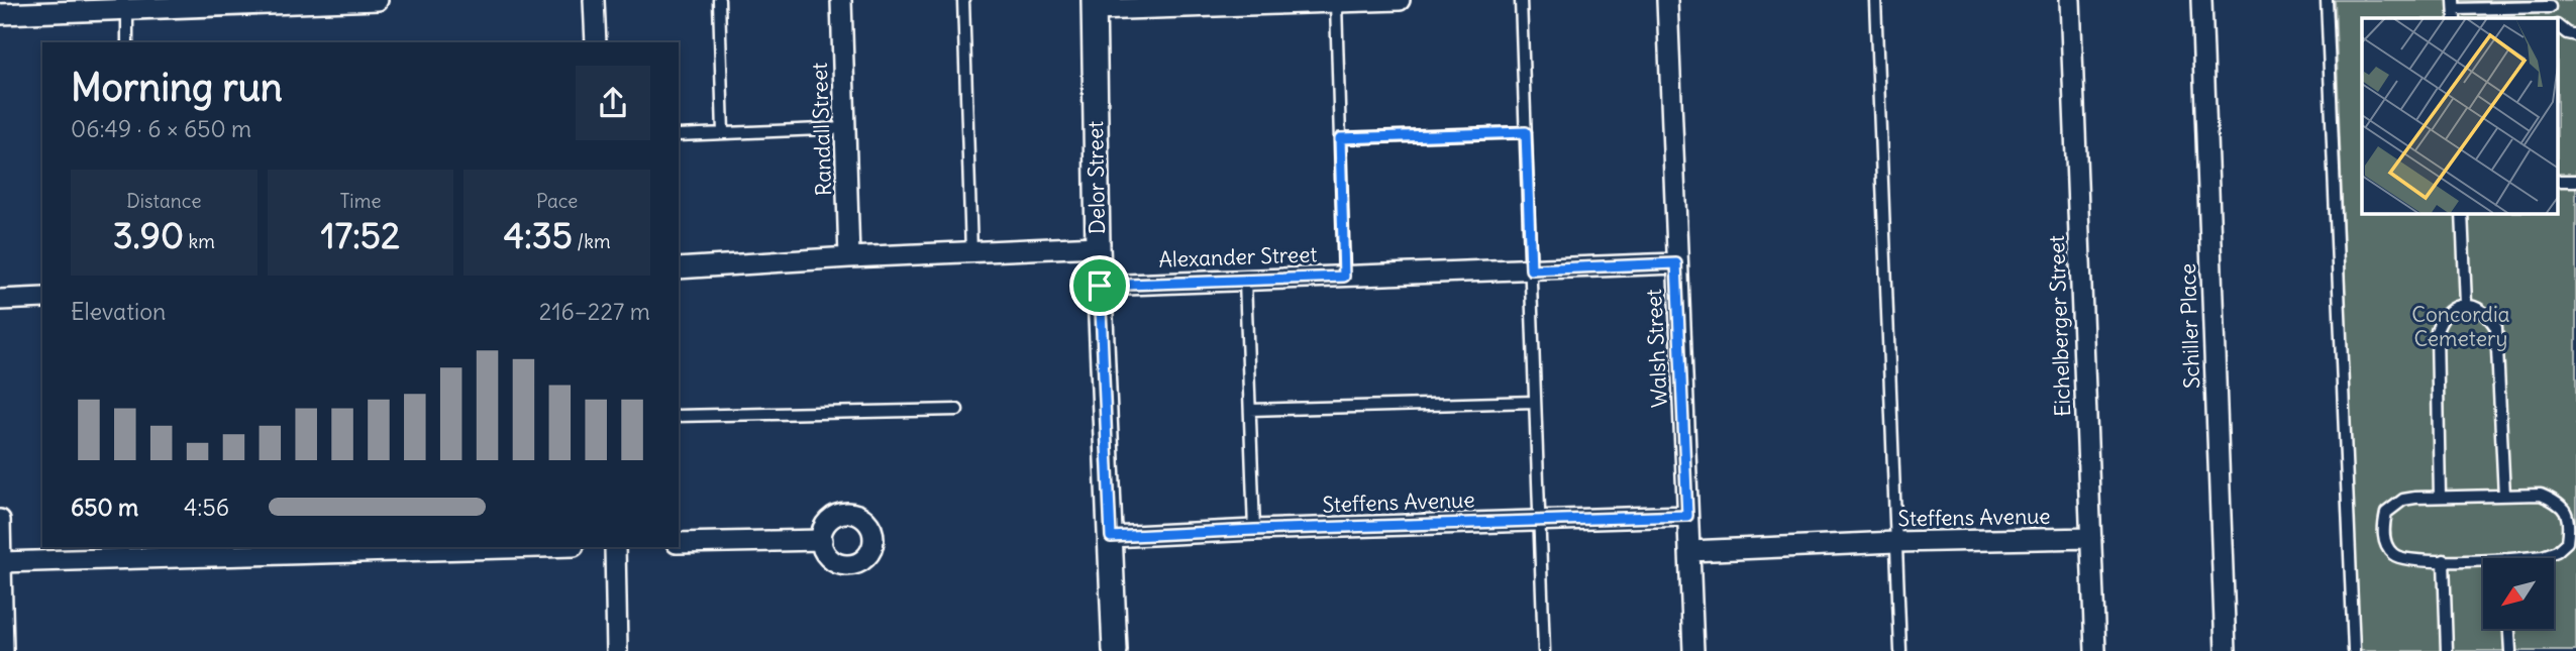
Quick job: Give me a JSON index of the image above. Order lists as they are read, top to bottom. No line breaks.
{"streets":{"street":["Randall Street","Delor Street","Alexander Street","Eichelberger Street","Schiller Place","Walsh Street","Steffens Avenue"]},"crossings":[["Delor Street","Alexander Street"],["Delor Street","Steffens Avenue"],["Alexander Street","Walsh Street"],["Eichelberger Street","Steffens Avenue"],["Walsh Street","Steffens Avenue"]],"parks":["Concordia Cemetery"],"north":"bottom left","page":{"heading":["Morning run","06:49 · 6 × 650 m"],"stats":[["Distance","3.90 km"],["Time","17:52"],["Pace","4:35 /km"]],"chart":["Elevation","216–227 m"],"list":[{"name":"650 m","note":"4:56"}]}}
